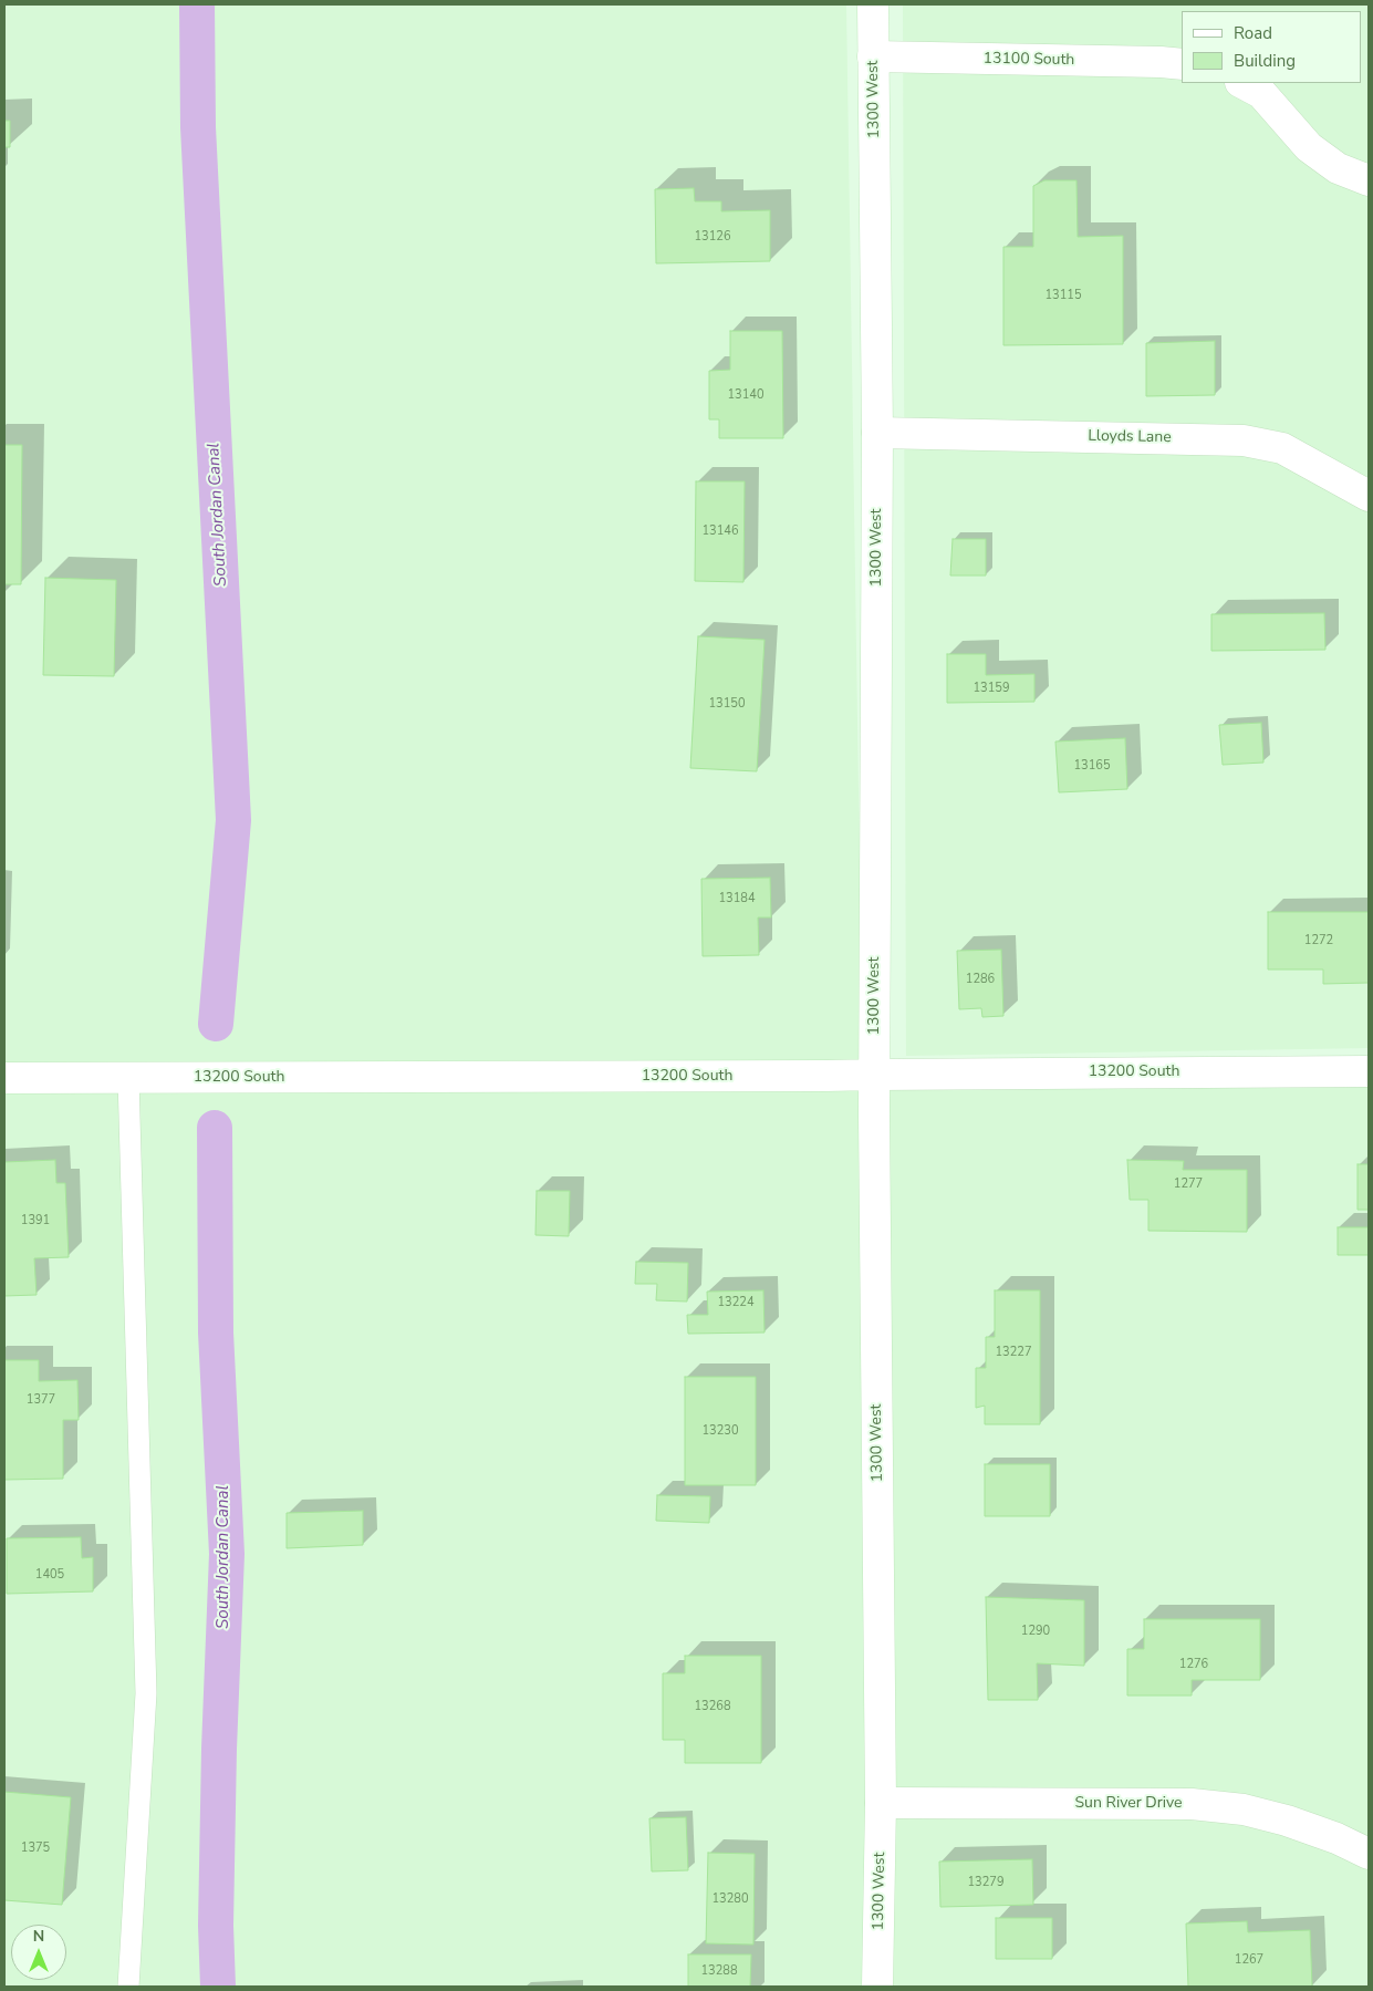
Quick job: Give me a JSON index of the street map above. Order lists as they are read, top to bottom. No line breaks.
{"streets":{"street":["13100 South","1300 West","Lloyds Lane","13200 South","Sun River Drive"]},"crossings":[["13100 South","1300 West"],["1300 West","Lloyds Lane"],["1300 West","13200 South"],["1300 West","Sun River Drive"]],"water":["South Jordan Canal"],"house_numbers":["13126","13115","13140","13146","13159","13150","13165","13184","1272","1286","1277","1391","13224","13227","1377","13230","1405","1290","1276","13268","1375","13279","13280","1267","13288"],"legend":["Road","Building"],"north":"top"}
